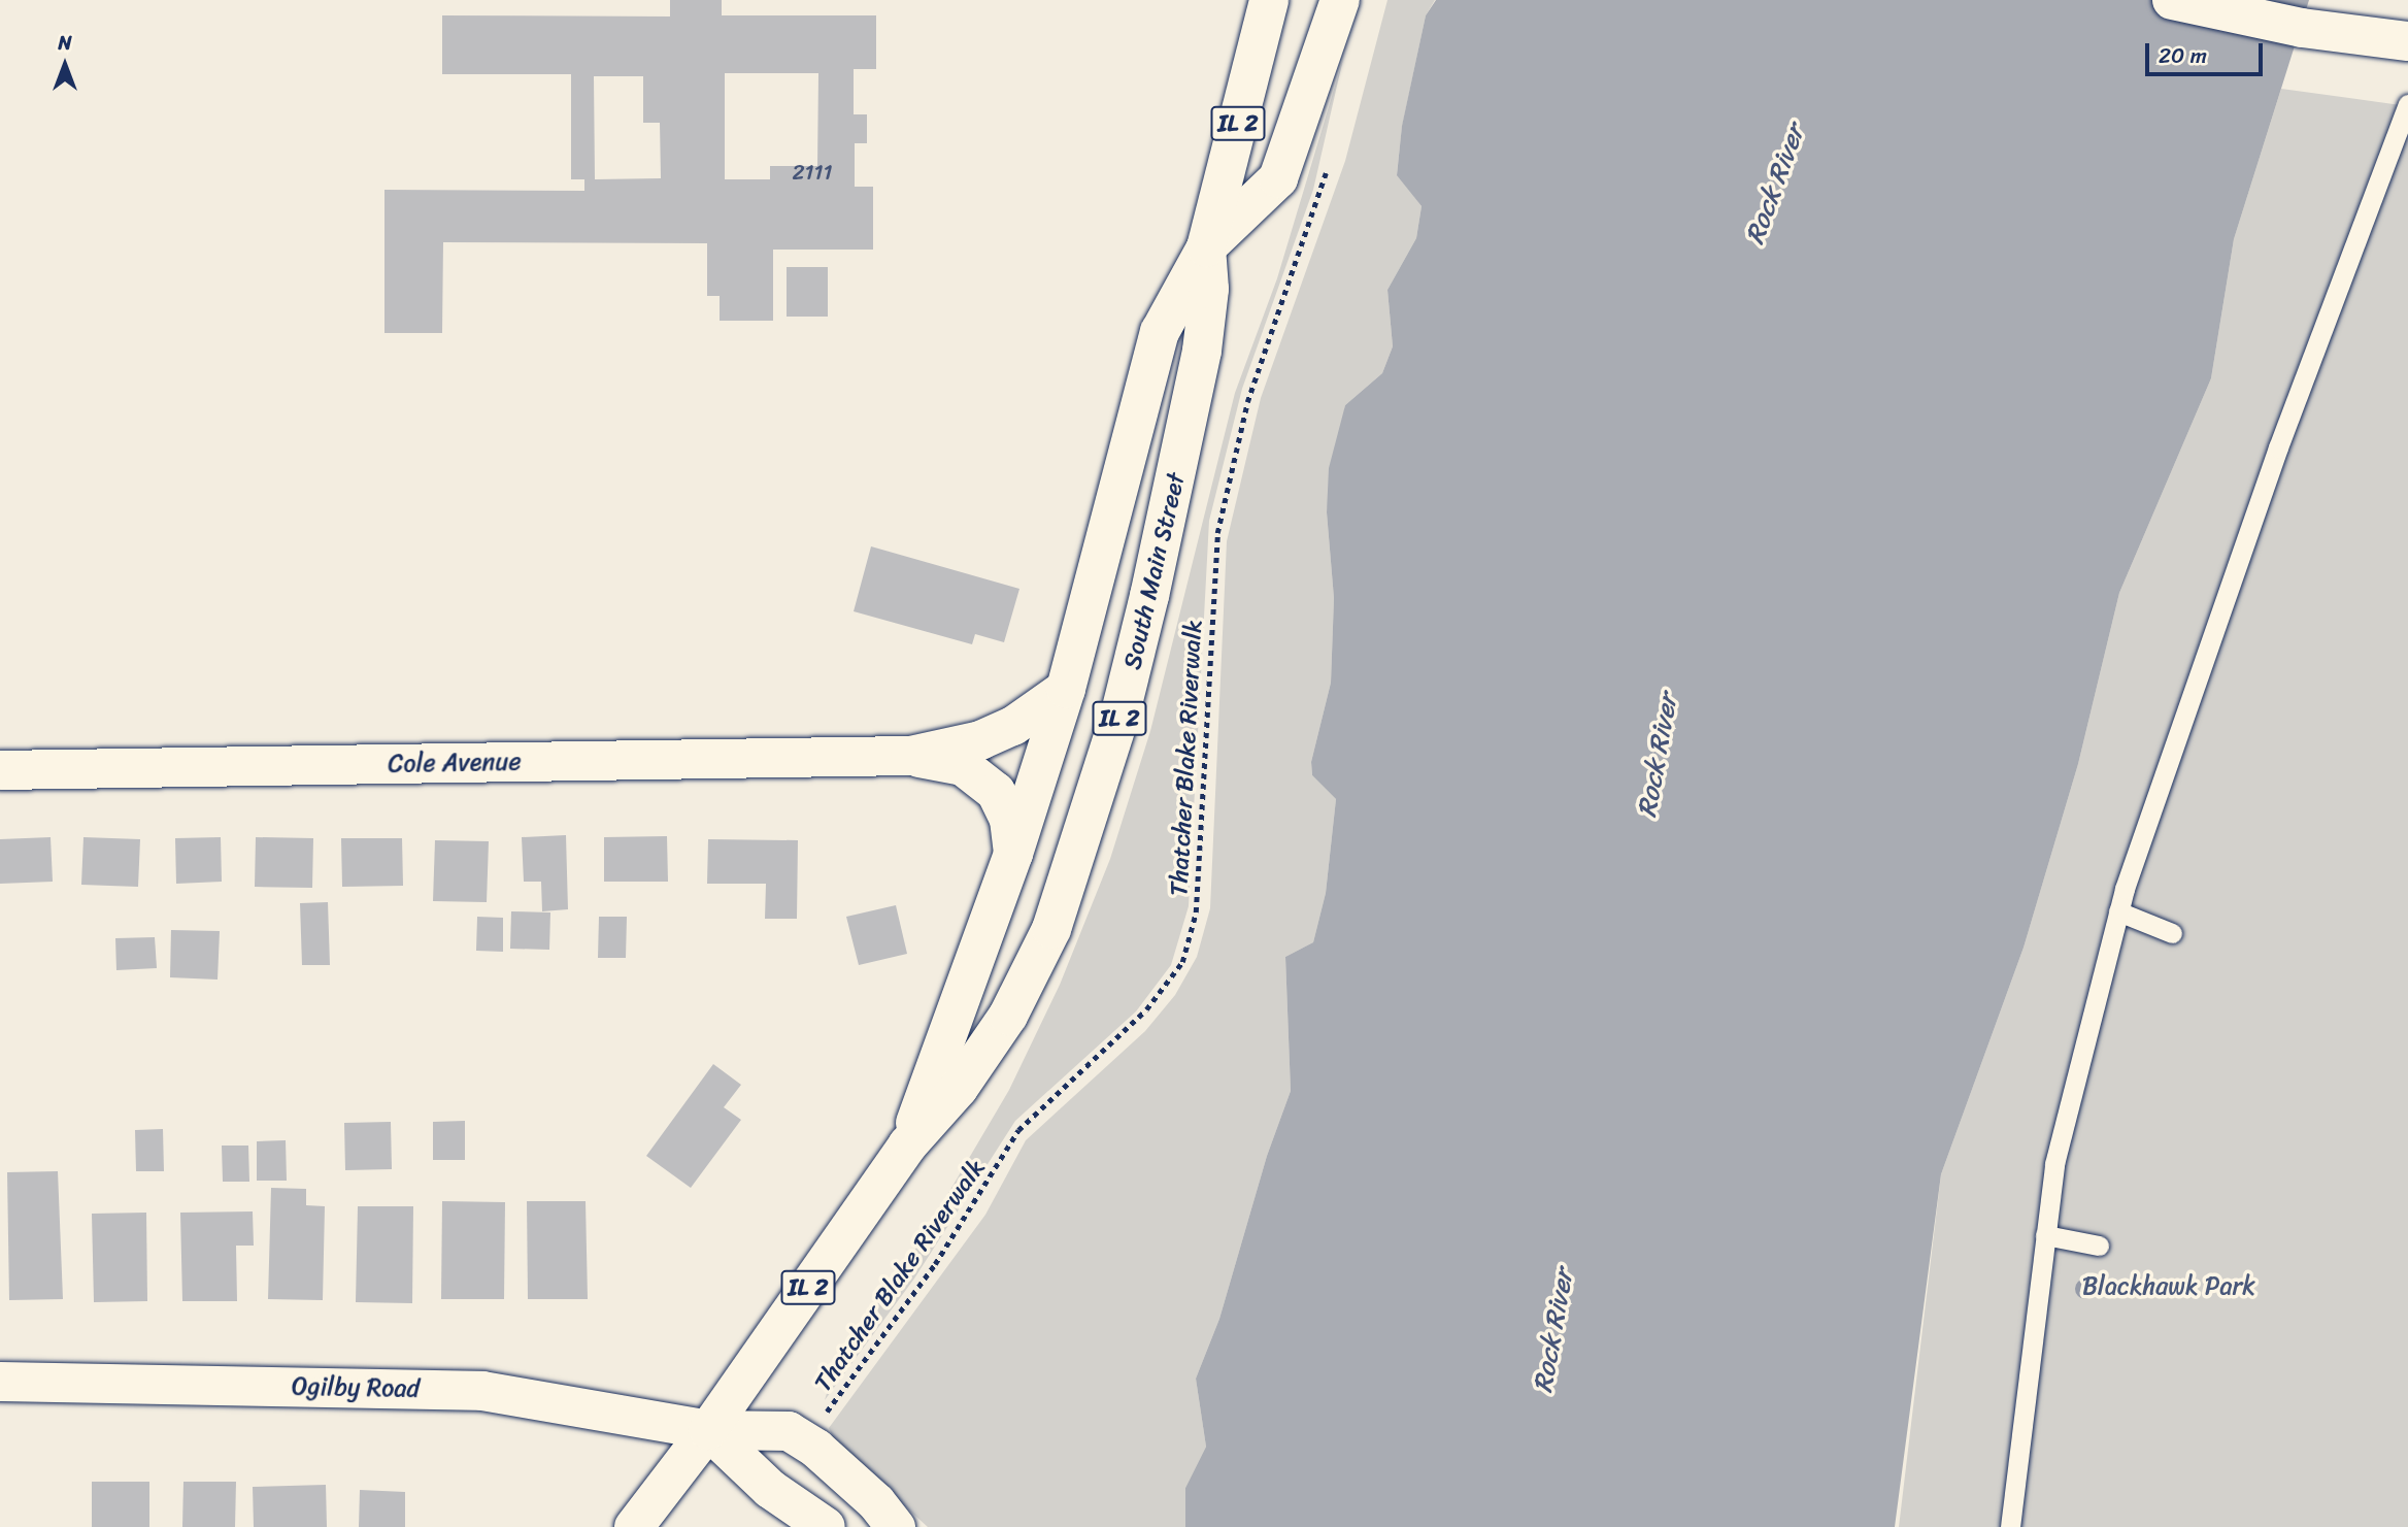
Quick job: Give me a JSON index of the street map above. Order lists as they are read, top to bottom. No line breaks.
{"streets":{"main road":["IL 2","South Main Street","Cole Avenue","Ogilby Road"],"path":["Thatcher Blake Riverwalk"]},"crossings":[["South Main Street","Cole Avenue"],["South Main Street","Ogilby Road"]],"water":["Rock River"],"parks":["Blackhawk Park"],"house_numbers":["2111"],"scale_bar":"20 m","north":"top"}
